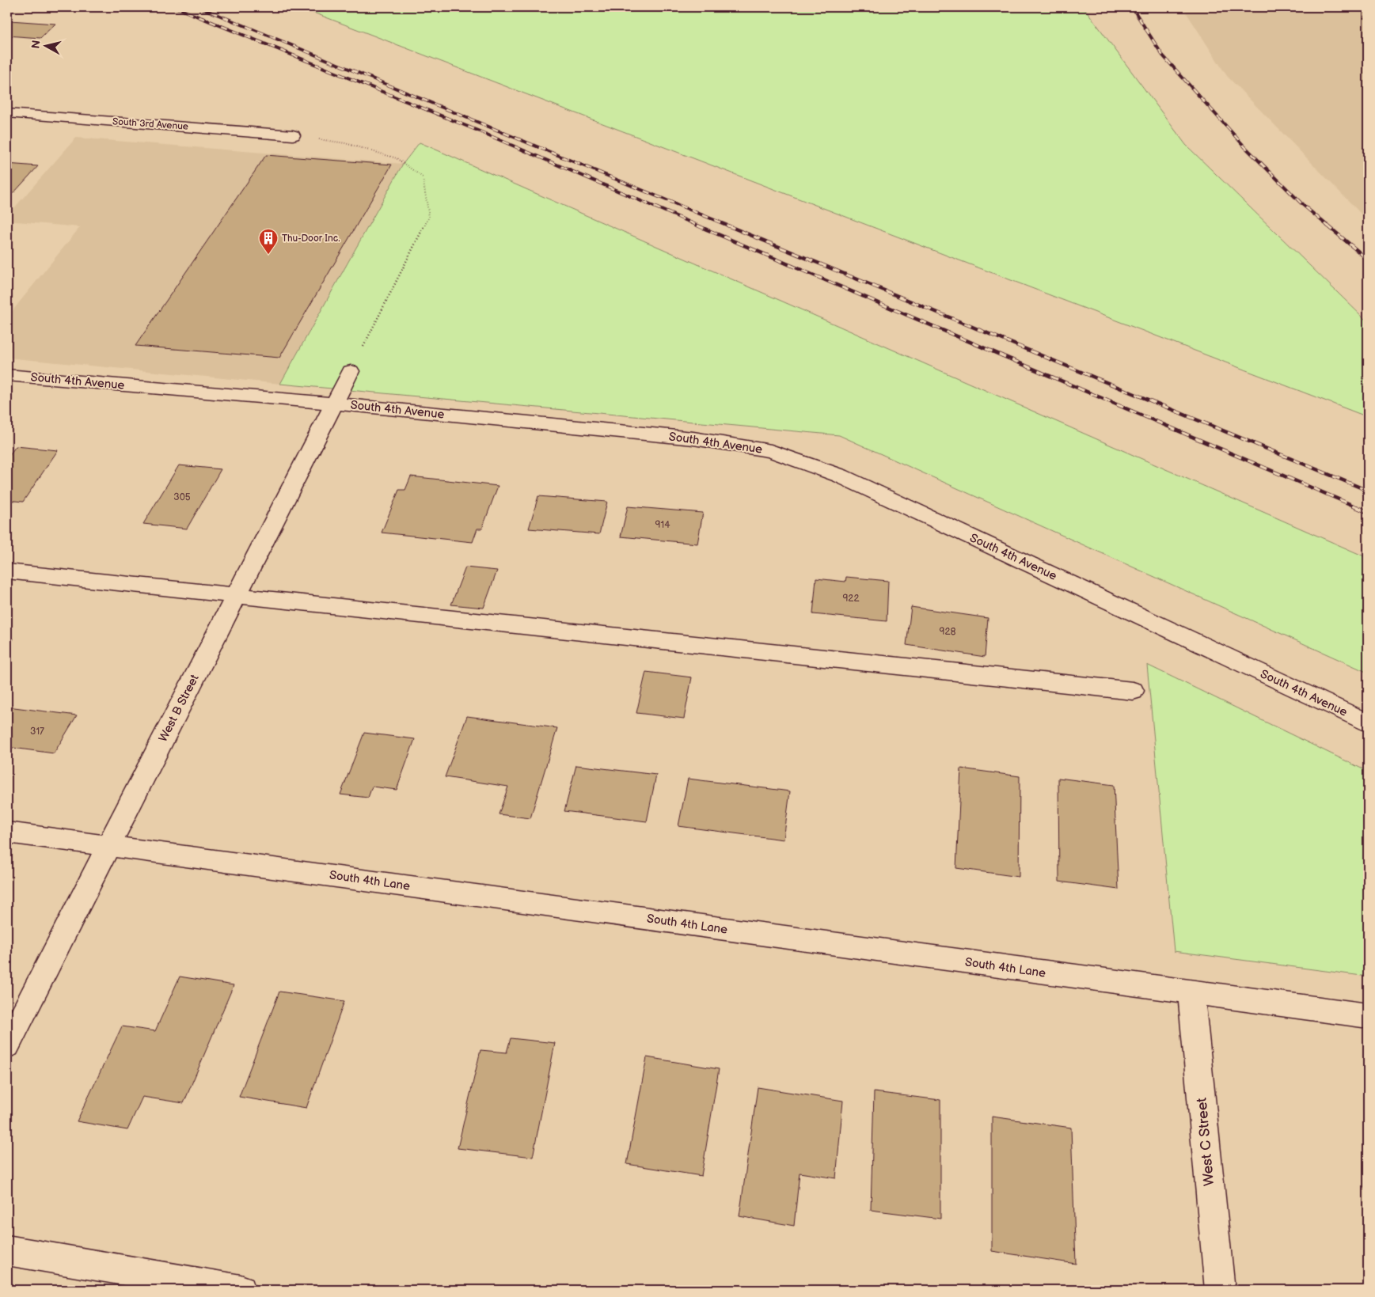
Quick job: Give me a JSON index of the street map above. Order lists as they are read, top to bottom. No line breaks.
{"streets":{"street":["South 3rd Avenue","South 4th Avenue","West B Street","South 4th Lane","West C Street"]},"crossings":[["South 4th Avenue","West B Street"],["West B Street","South 4th Lane"],["South 4th Lane","West C Street"]],"places":{"building":["Thu-Door Inc."]},"house_numbers":["305","914","922","928","317"],"north":"left"}
